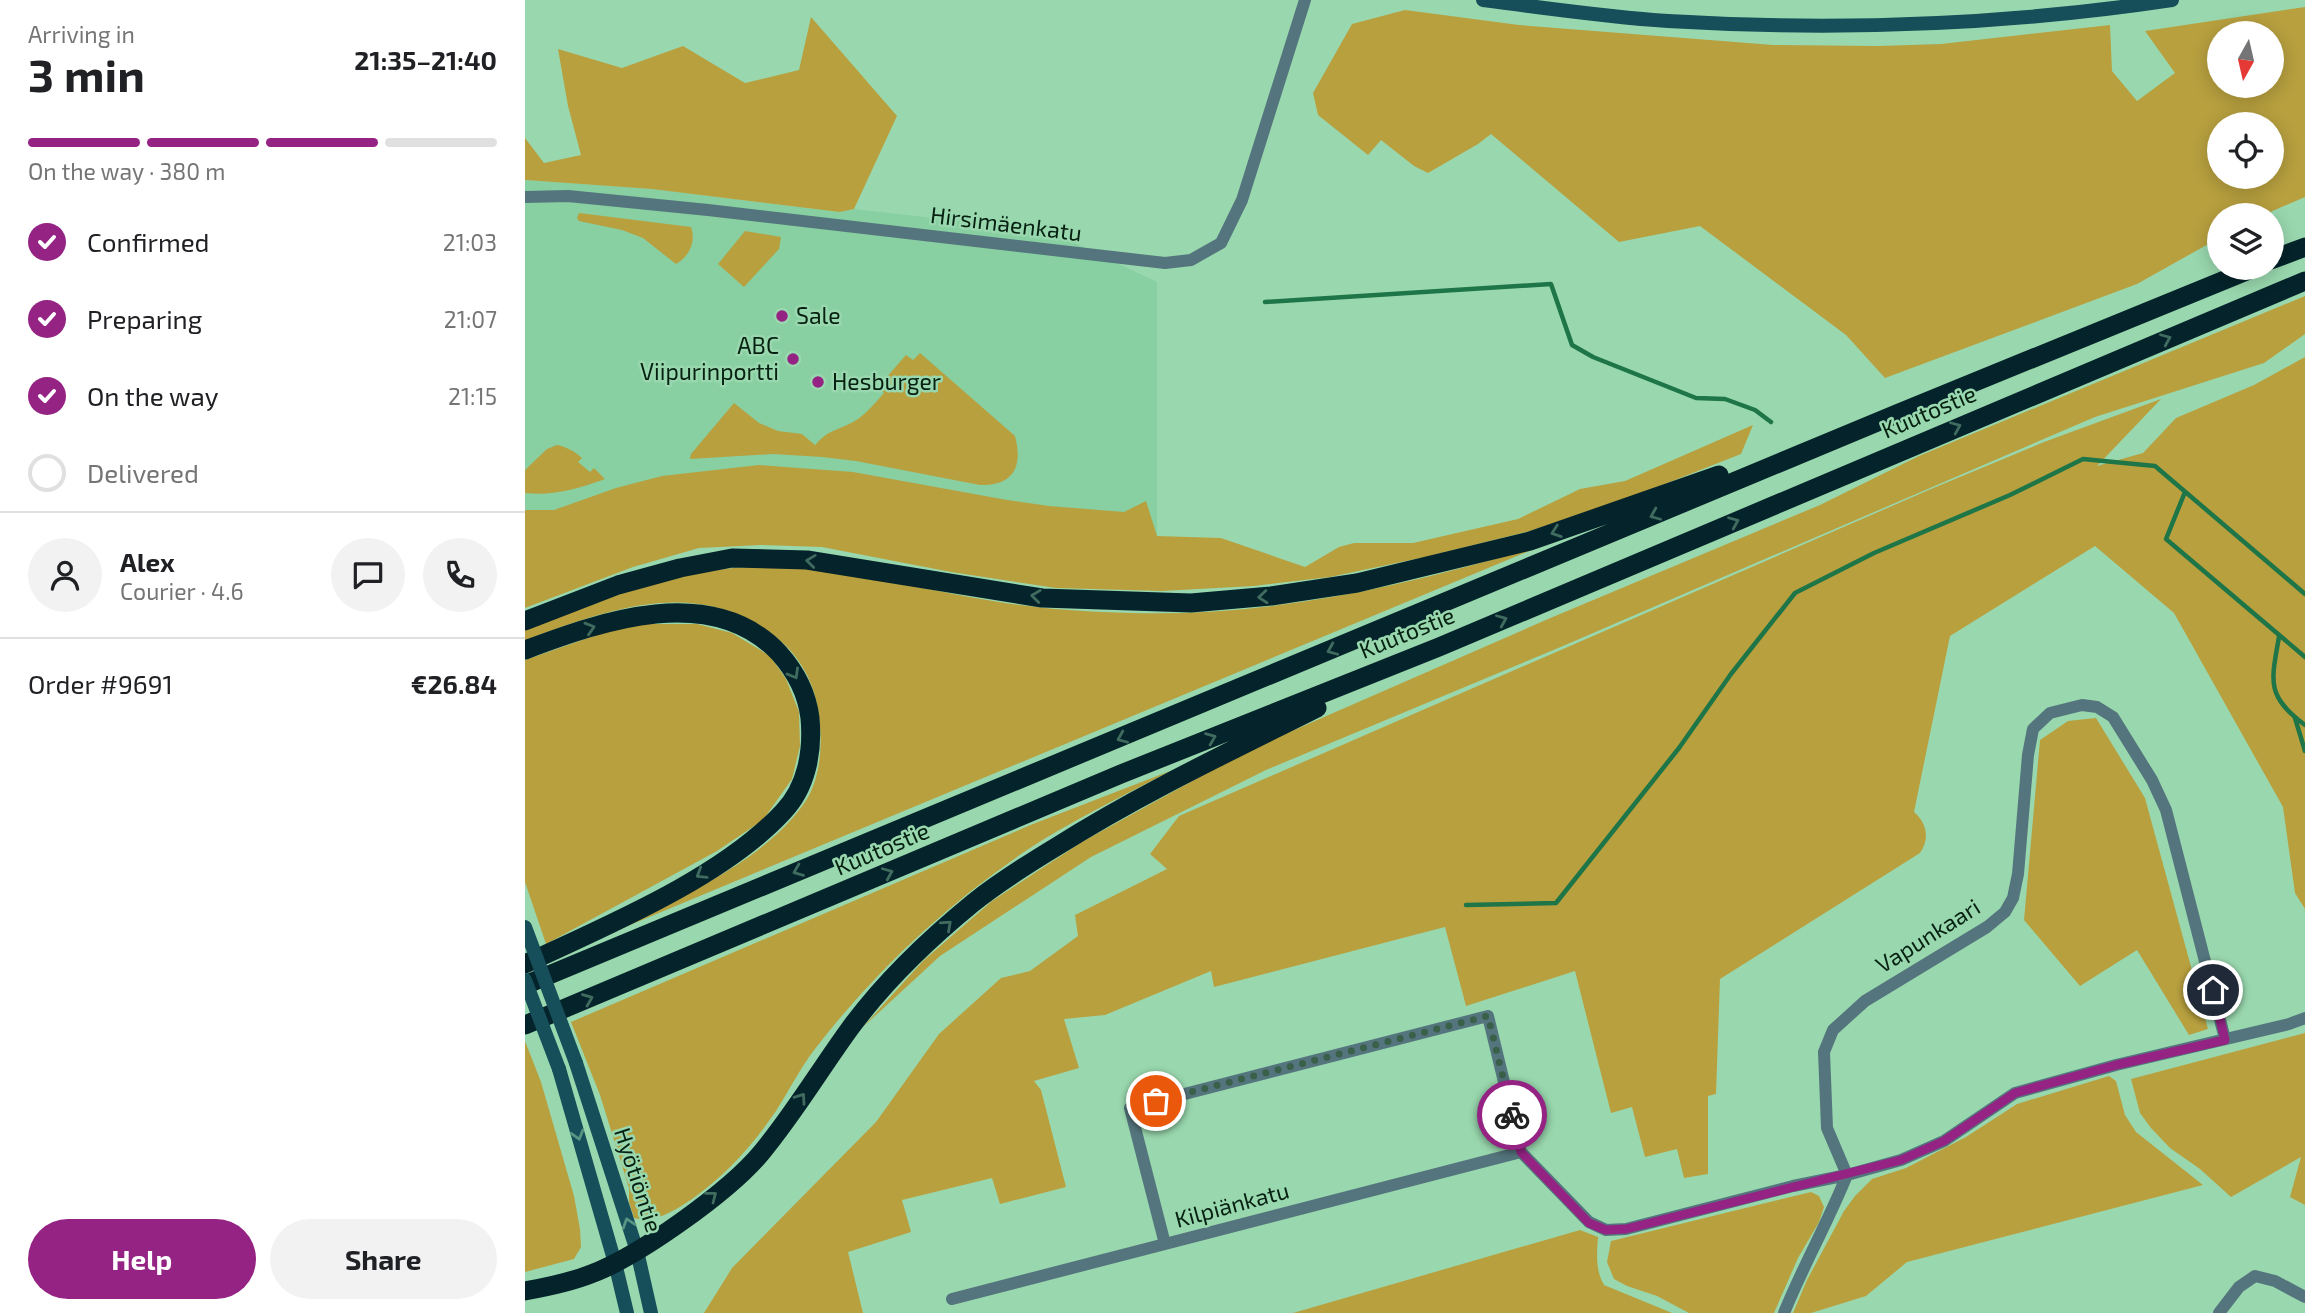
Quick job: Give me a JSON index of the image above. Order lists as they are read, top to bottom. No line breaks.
{"streets":{"highway":["Kuutostie"],"main road":["Hyötiöntie"],"street":["Hirsimäenkatu","Vapunkaari","Kilpiänkatu"]},"crossings":[["Kuutostie","Hyötiöntie"]],"places":["Sale","ABC Viipurinportti","Hesburger"],"north":"bottom","page":{"heading":["3 min","Arriving in","21:35–21:40"],"panel":["Alex","Courier · 4.6","Order #9691","€26.84"],"bar":"On the way · 380 m","list":[["Confirmed","21:03"],["Preparing","21:07"],["On the way","21:15"],"Delivered"],"buttons":["Help","Share"]}}
